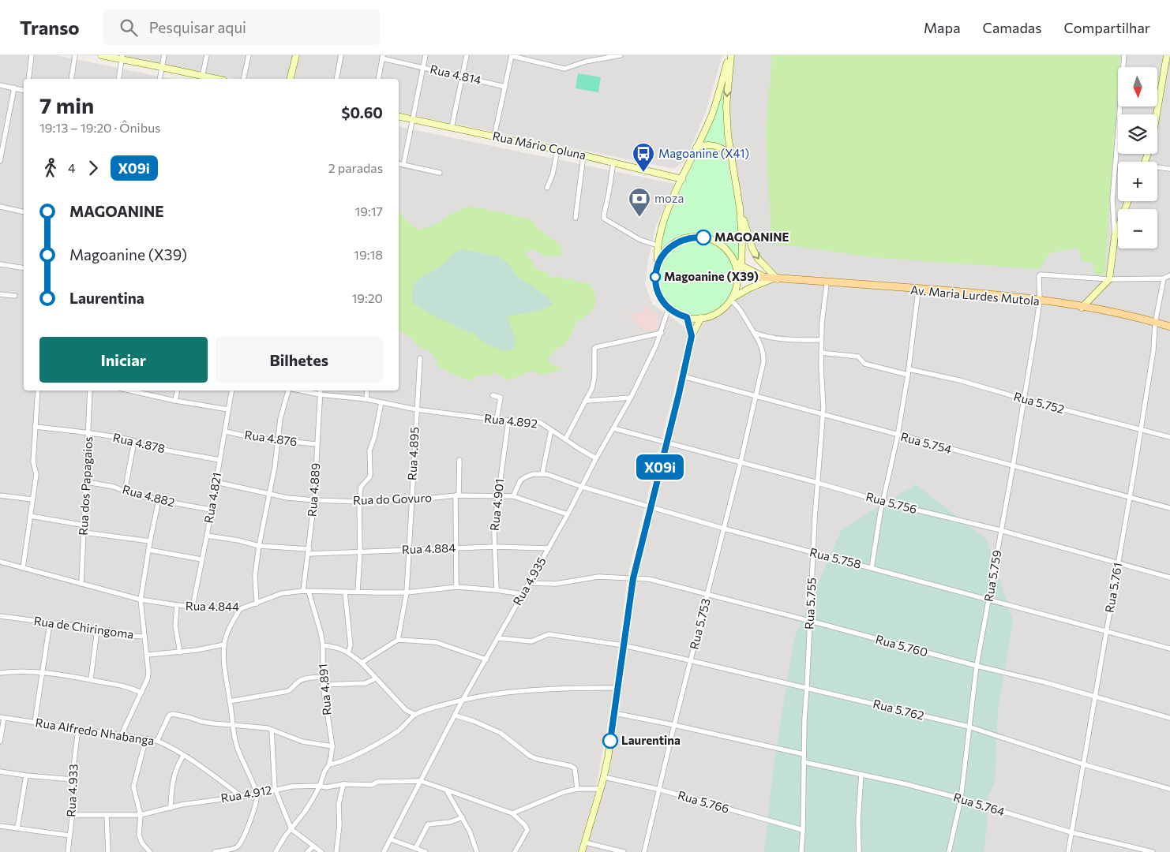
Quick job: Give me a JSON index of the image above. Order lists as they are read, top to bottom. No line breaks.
{"streets":{"main road":["Rua Mário Coluna","Av. Maria Lurdes Mutola"],"street":["Rua 4.814","Rua 5.752","Rua 4.892","Rua 4.876","Rua 4.878","Rua 5.754","Rua 4.895","Rua dos Papagaios","Rua 4.889","Rua 4.882","Rua 4.821","Rua do Govuro","Rua 5.756","Rua 4.901","Rua 4.884","Rua 5.758","Rua 5.759","Rua 4.935","Rua 5.761","Rua 5.755","Rua 4.844","Rua 5.753","Rua de Chiringoma","Rua 5.760","Rua 4.891","Rua 5.762","Rua Alfredo Nhabanga","Rua 4.933","Rua 4.912","Rua 5.766","Rua 5.764"]},"crossings":[["Av. Maria Lurdes Mutola","Rua 5.759"],["Av. Maria Lurdes Mutola","Rua 5.761"],["Av. Maria Lurdes Mutola","Rua 5.755"],["Rua 5.752","Rua 5.759"],["Rua 5.752","Rua 5.761"],["Rua 4.892","Rua 4.895"],["Rua 4.892","Rua 4.889"],["Rua 4.892","Rua 4.901"],["Rua 4.892","Rua 4.935"],["Rua 4.876","Rua 4.889"],["Rua 4.876","Rua 4.821"],["Rua 4.878","Rua dos Papagaios"],["Rua 4.878","Rua 4.821"],["Rua 5.754","Rua 5.759"],["Rua 5.754","Rua 5.761"],["Rua 5.754","Rua 5.755"],["Rua 5.754","Rua 5.753"],["Rua 4.895","Rua do Govuro"],["Rua 4.895","Rua 4.884"],["Rua 4.895","Rua 4.844"],["Rua dos Papagaios","Rua 4.882"],["Rua dos Papagaios","Rua 4.844"],["Rua 4.889","Rua do Govuro"],["Rua 4.889","Rua 4.884"],["Rua 4.889","Rua 4.844"],["Rua 4.882","Rua 4.821"],["Rua 4.821","Rua do Govuro"],["Rua 4.821","Rua 4.884"],["Rua 4.821","Rua 4.844"],["Rua do Govuro","Rua 4.901"],["Rua do Govuro","Rua 4.935"],["Rua 5.756","Rua 5.759"],["Rua 5.756","Rua 4.935"],["Rua 5.756","Rua 5.761"],["Rua 5.756","Rua 5.755"],["Rua 5.756","Rua 5.753"],["Rua 4.901","Rua 4.884"],["Rua 4.901","Rua 4.844"],["Rua 4.884","Rua 4.935"],["Rua 5.758","Rua 5.759"],["Rua 5.758","Rua 4.935"],["Rua 5.758","Rua 5.761"],["Rua 5.758","Rua 5.755"],["Rua 5.758","Rua 5.753"],["Rua 5.759","Rua 5.760"],["Rua 5.759","Rua 5.762"],["Rua 5.759","Rua 5.764"],["Rua 4.935","Rua 4.844"],["Rua 4.935","Rua 5.753"],["Rua 4.935","Rua 5.760"],["Rua 4.935","Rua 5.762"],["Rua 4.935","Rua 4.912"],["Rua 5.761","Rua 5.760"],["Rua 5.761","Rua 5.762"],["Rua 5.761","Rua 5.764"],["Rua 5.755","Rua 5.760"],["Rua 5.755","Rua 5.762"],["Rua 5.755","Rua 5.766"],["Rua 5.755","Rua 5.764"],["Rua 4.844","Rua 4.891"],["Rua 5.753","Rua 5.760"],["Rua 5.753","Rua 5.762"],["Rua 5.753","Rua 5.766"],["Rua 4.891","Rua 4.912"],["Rua Alfredo Nhabanga","Rua 4.933"],["Rua Alfredo Nhabanga","Rua 4.912"],["Rua 4.933","Rua 4.912"]],"places":{"bus stop":["Magoanine (X41)"],"bank":["moza"],"other":["MAGOANINE","Magoanine (X39)","Laurentina"]},"lines":["bus line X09i"],"north":"bottom","page":{"header":"Transo","search":"Pesquisar aqui","nav":["Mapa","Camadas","Compartilhar"],"on_map":"X09i","map_buttons":["+","−"],"heading":["7 min","19:13 – 19:20 · Ônibus","$0.60"],"legs":["4","X09i","2 paradas"],"list":[{"name":"MAGOANINE","value":"19:17"},{"name":"Magoanine (X39)","value":"19:18"},{"name":"Laurentina","value":"19:20"}],"buttons":["Iniciar","Bilhetes"]}}
